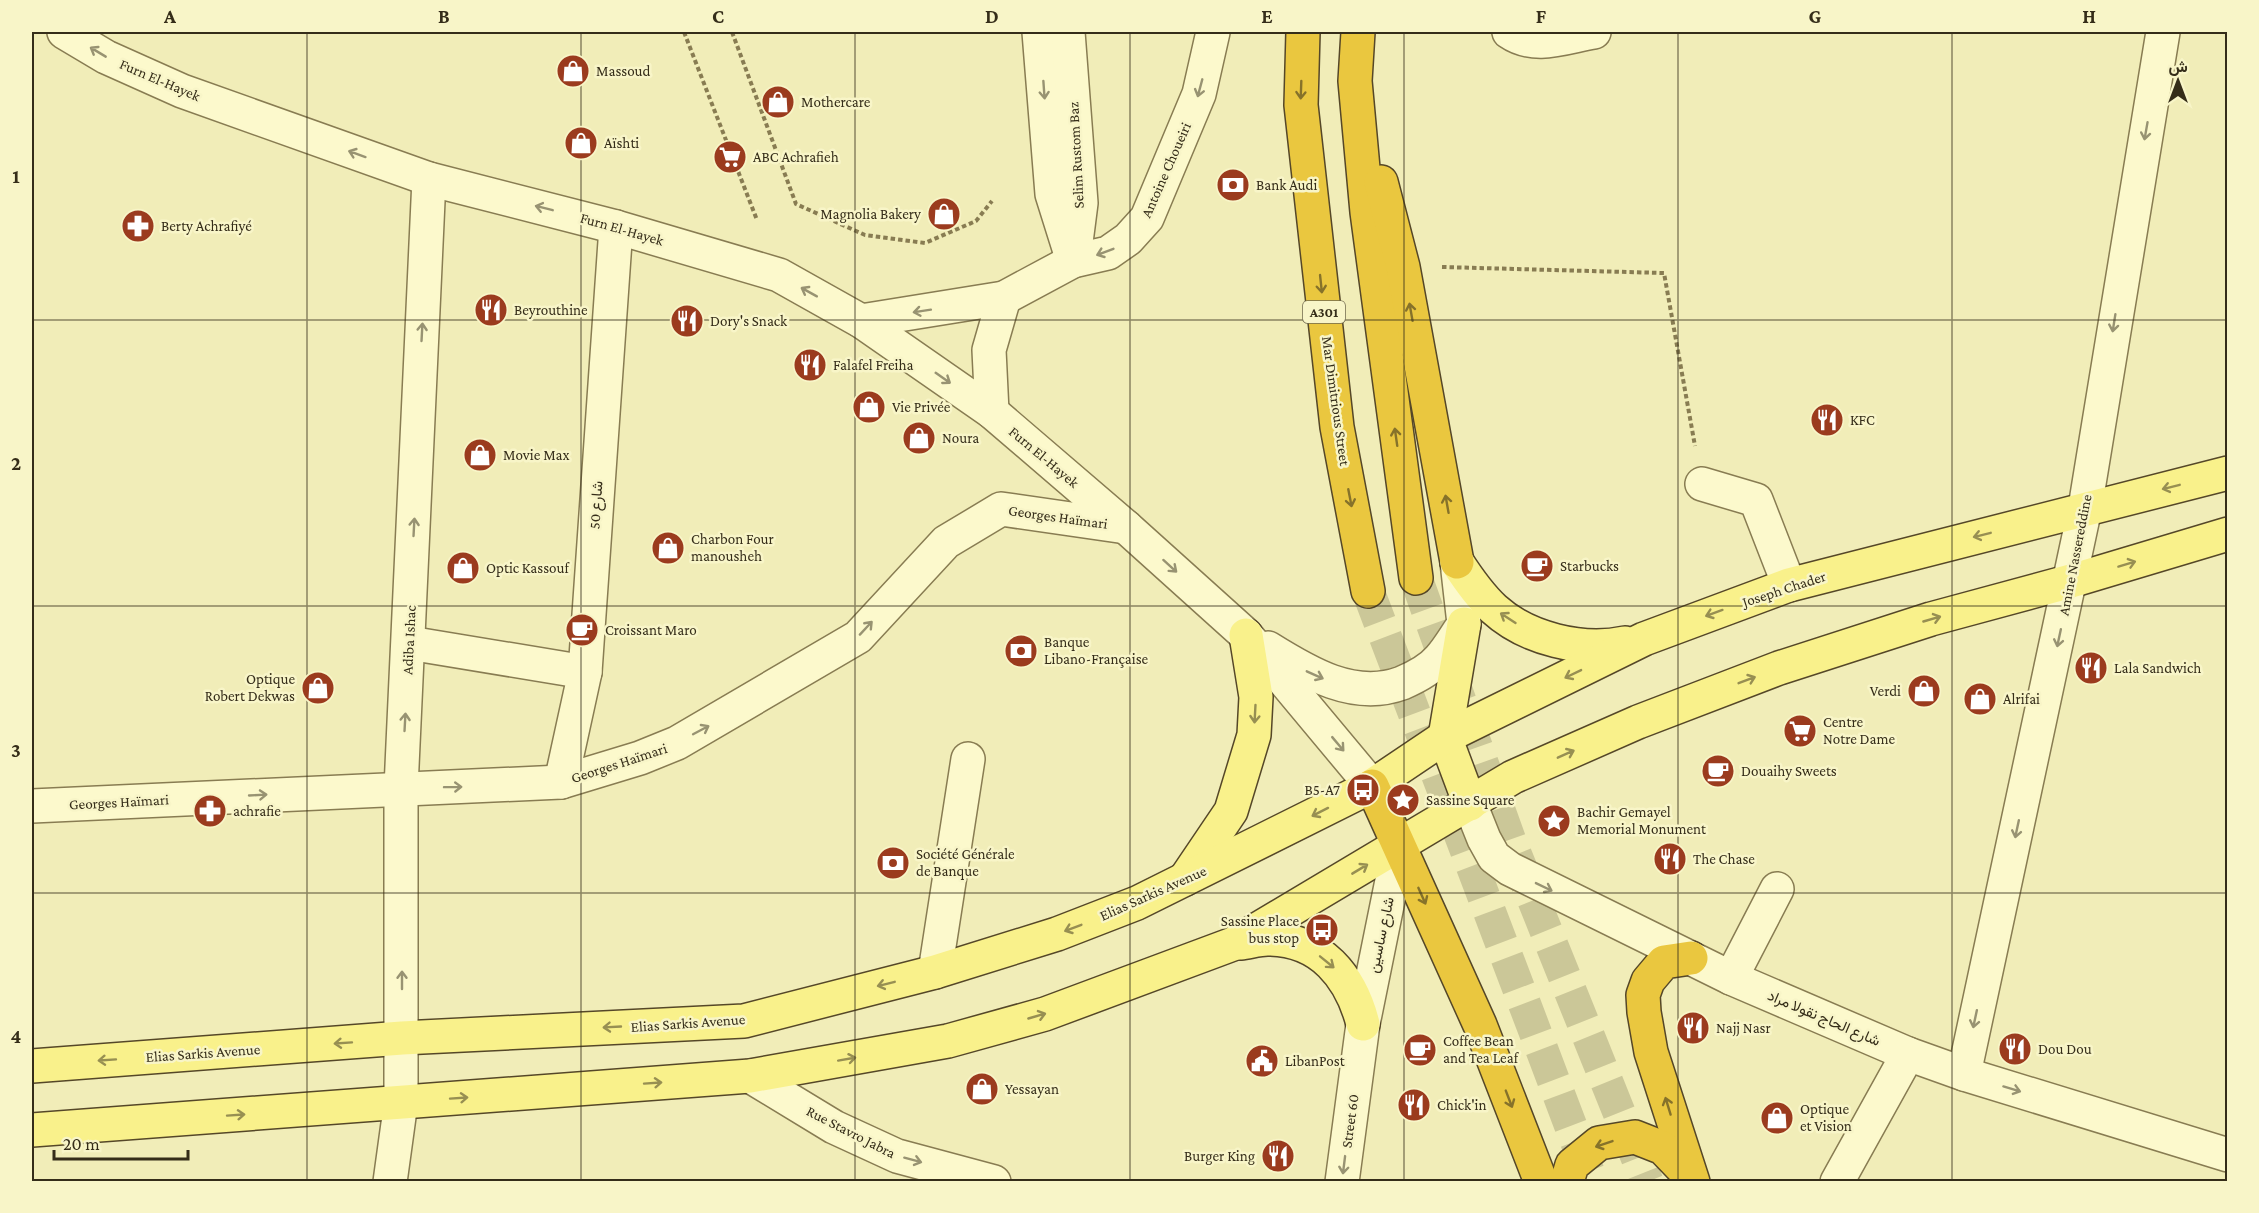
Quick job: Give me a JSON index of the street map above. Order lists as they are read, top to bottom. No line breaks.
{"streets":{"highway":["A301","Mar Dimitrious Street"],"main road":["Joseph Chader","Elias Sarkis Avenue"],"street":["Furn El-Hayek","Selim Rustom Baz","Antoine Choueiri","شارع 50","Georges Haïmari","Amine Nassereddine","Adiba Ishac","شارع ساسين","شارع الحاج نقولا مراد","Street 60","Rue Stavro Jabra"]},"crossings":[["Furn El-Hayek","Antoine Choueiri"],["Furn El-Hayek","شارع 50"],["Furn El-Hayek","Georges Haïmari"],["Furn El-Hayek","Adiba Ishac"],["Selim Rustom Baz","Antoine Choueiri"],["شارع 50","Georges Haïmari"],["Georges Haïmari","Adiba Ishac"],["Amine Nassereddine","Joseph Chader"],["Amine Nassereddine","شارع الحاج نقولا مراد"],["Joseph Chader","Elias Sarkis Avenue"],["Adiba Ishac","Elias Sarkis Avenue"],["شارع ساسين","Street 60"]],"one_way":["Antoine Choueiri","Georges Haïmari","Amine Nassereddine","Adiba Ishac","شارع الحاج نقولا مراد","Street 60","Rue Stavro Jabra"],"places":{"shop":["Massoud","Mothercare","Aïshti","Magnolia Bakery","Vie Privée","Noura","Movie Max","Charbon Four manousheh","Optic Kassouf","Optique Robert Dekwas","Verdi","Alrifai","Yessayan","Optique et Vision"],"supermarket":["ABC Achrafieh","Centre Notre Dame"],"bank":["Bank Audi","Banque Libano-Française","Société Générale de Banque"],"pharmacy":["Berty Achrafiyé","achrafie"],"restaurant":["Beyrouthine","Dory's Snack","Falafel Freiha","KFC","Lala Sandwich","The Chase","Najj Nasr","Dou Dou","Chick'in","Burger King"],"cafe":["Starbucks","Croissant Maro","Douaihy Sweets","Coffee Bean and Tea Leaf"],"bus stop":["B5-A7","Sassine Place bus stop"],"place":["Sassine Square","Bachir Gemayel Memorial Monument"],"public building":["LibanPost"]},"scale_bar":"20 m","north":"top","grid":{"columns":["A","B","C","D","E","F","G","H"],"rows":["1","2","3","4"]}}
